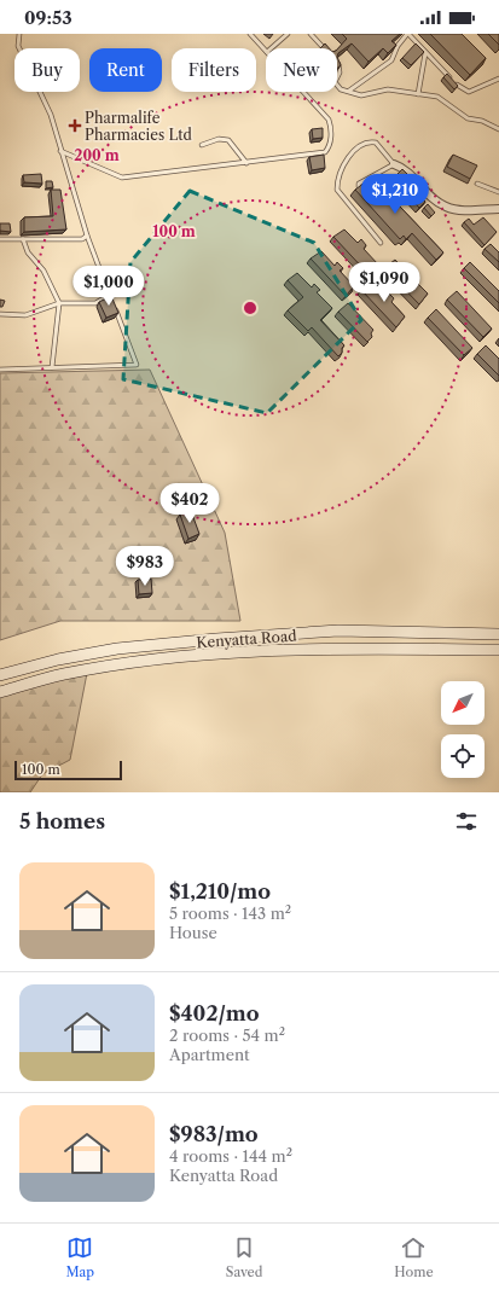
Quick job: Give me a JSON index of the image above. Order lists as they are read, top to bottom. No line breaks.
{"streets":{"main road":["Kenyatta Road"]},"places":{"health":["Pharmalife Pharmacies Ltd"]},"scale_bar":"100 m","north":"bottom left","page":{"status":"09:53","chip":["Buy","Rent","Filters","New"],"price":["$1,210","$1,090","$1,000","$402","$983"],"scale":"100 m","heading":"5 homes","list":[{"name":"$1,210/mo","note":"5 rooms · 143 m² · House"},{"name":"$402/mo","note":"2 rooms · 54 m² · Apartment"},{"name":"$983/mo","note":"4 rooms · 144 m² · Kenyatta Road"}],"tabs":["Map","Saved","Home"]},"rings":["200 m","100 m"]}
